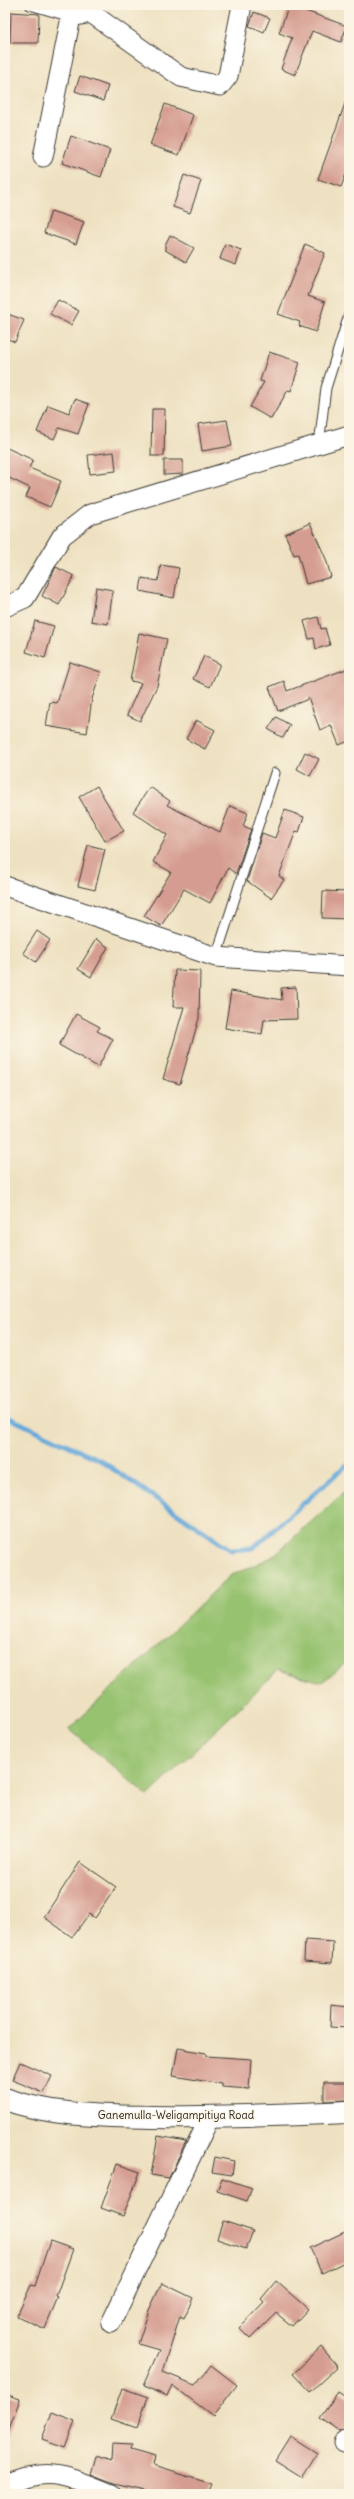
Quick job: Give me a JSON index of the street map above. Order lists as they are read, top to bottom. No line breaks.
{"streets":{"street":["Ganemulla-Weligampitiya Road"]}}
